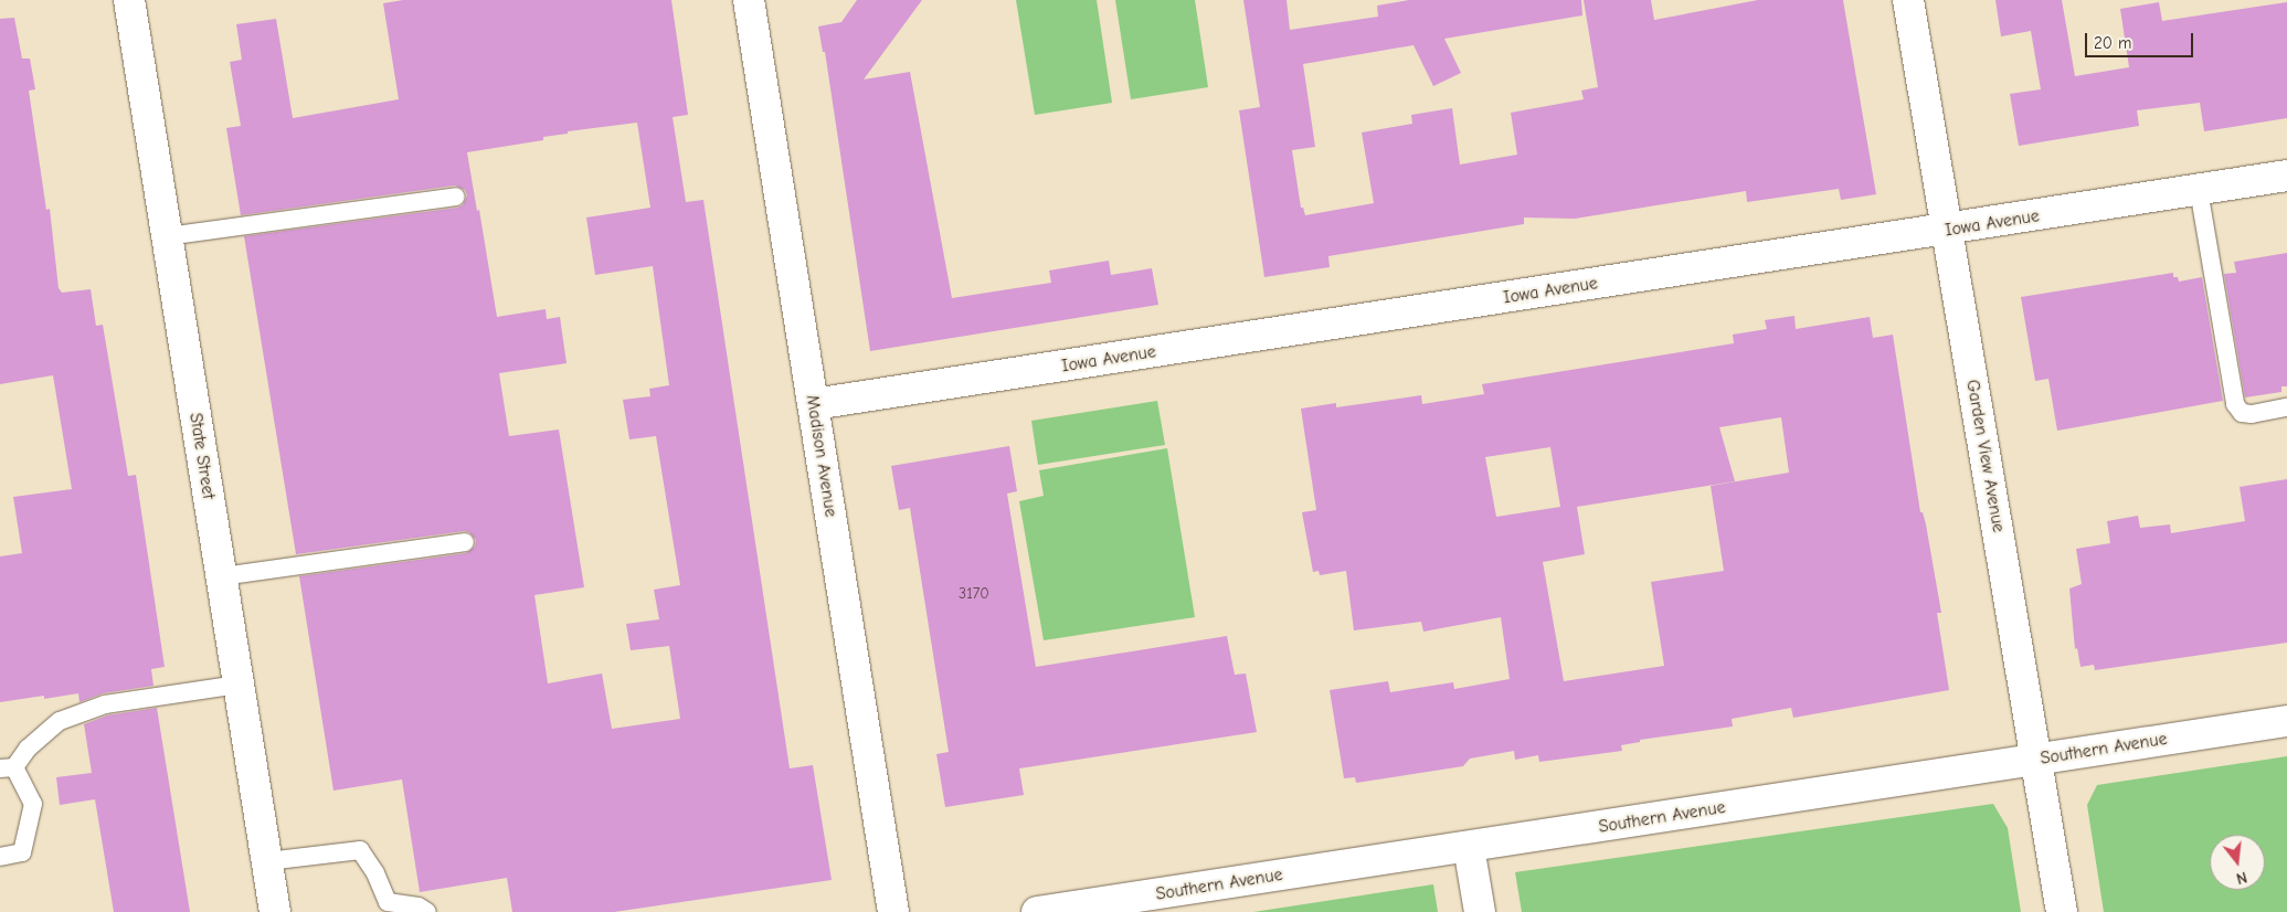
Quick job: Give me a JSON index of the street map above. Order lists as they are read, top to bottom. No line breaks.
{"streets":{"street":["Iowa Avenue","State Street","Madison Avenue","Garden View Avenue","Southern Avenue"]},"crossings":[["Iowa Avenue","Madison Avenue"],["Iowa Avenue","Garden View Avenue"],["Garden View Avenue","Southern Avenue"]],"house_numbers":["3170"],"scale_bar":"20 m","north":"bottom"}
